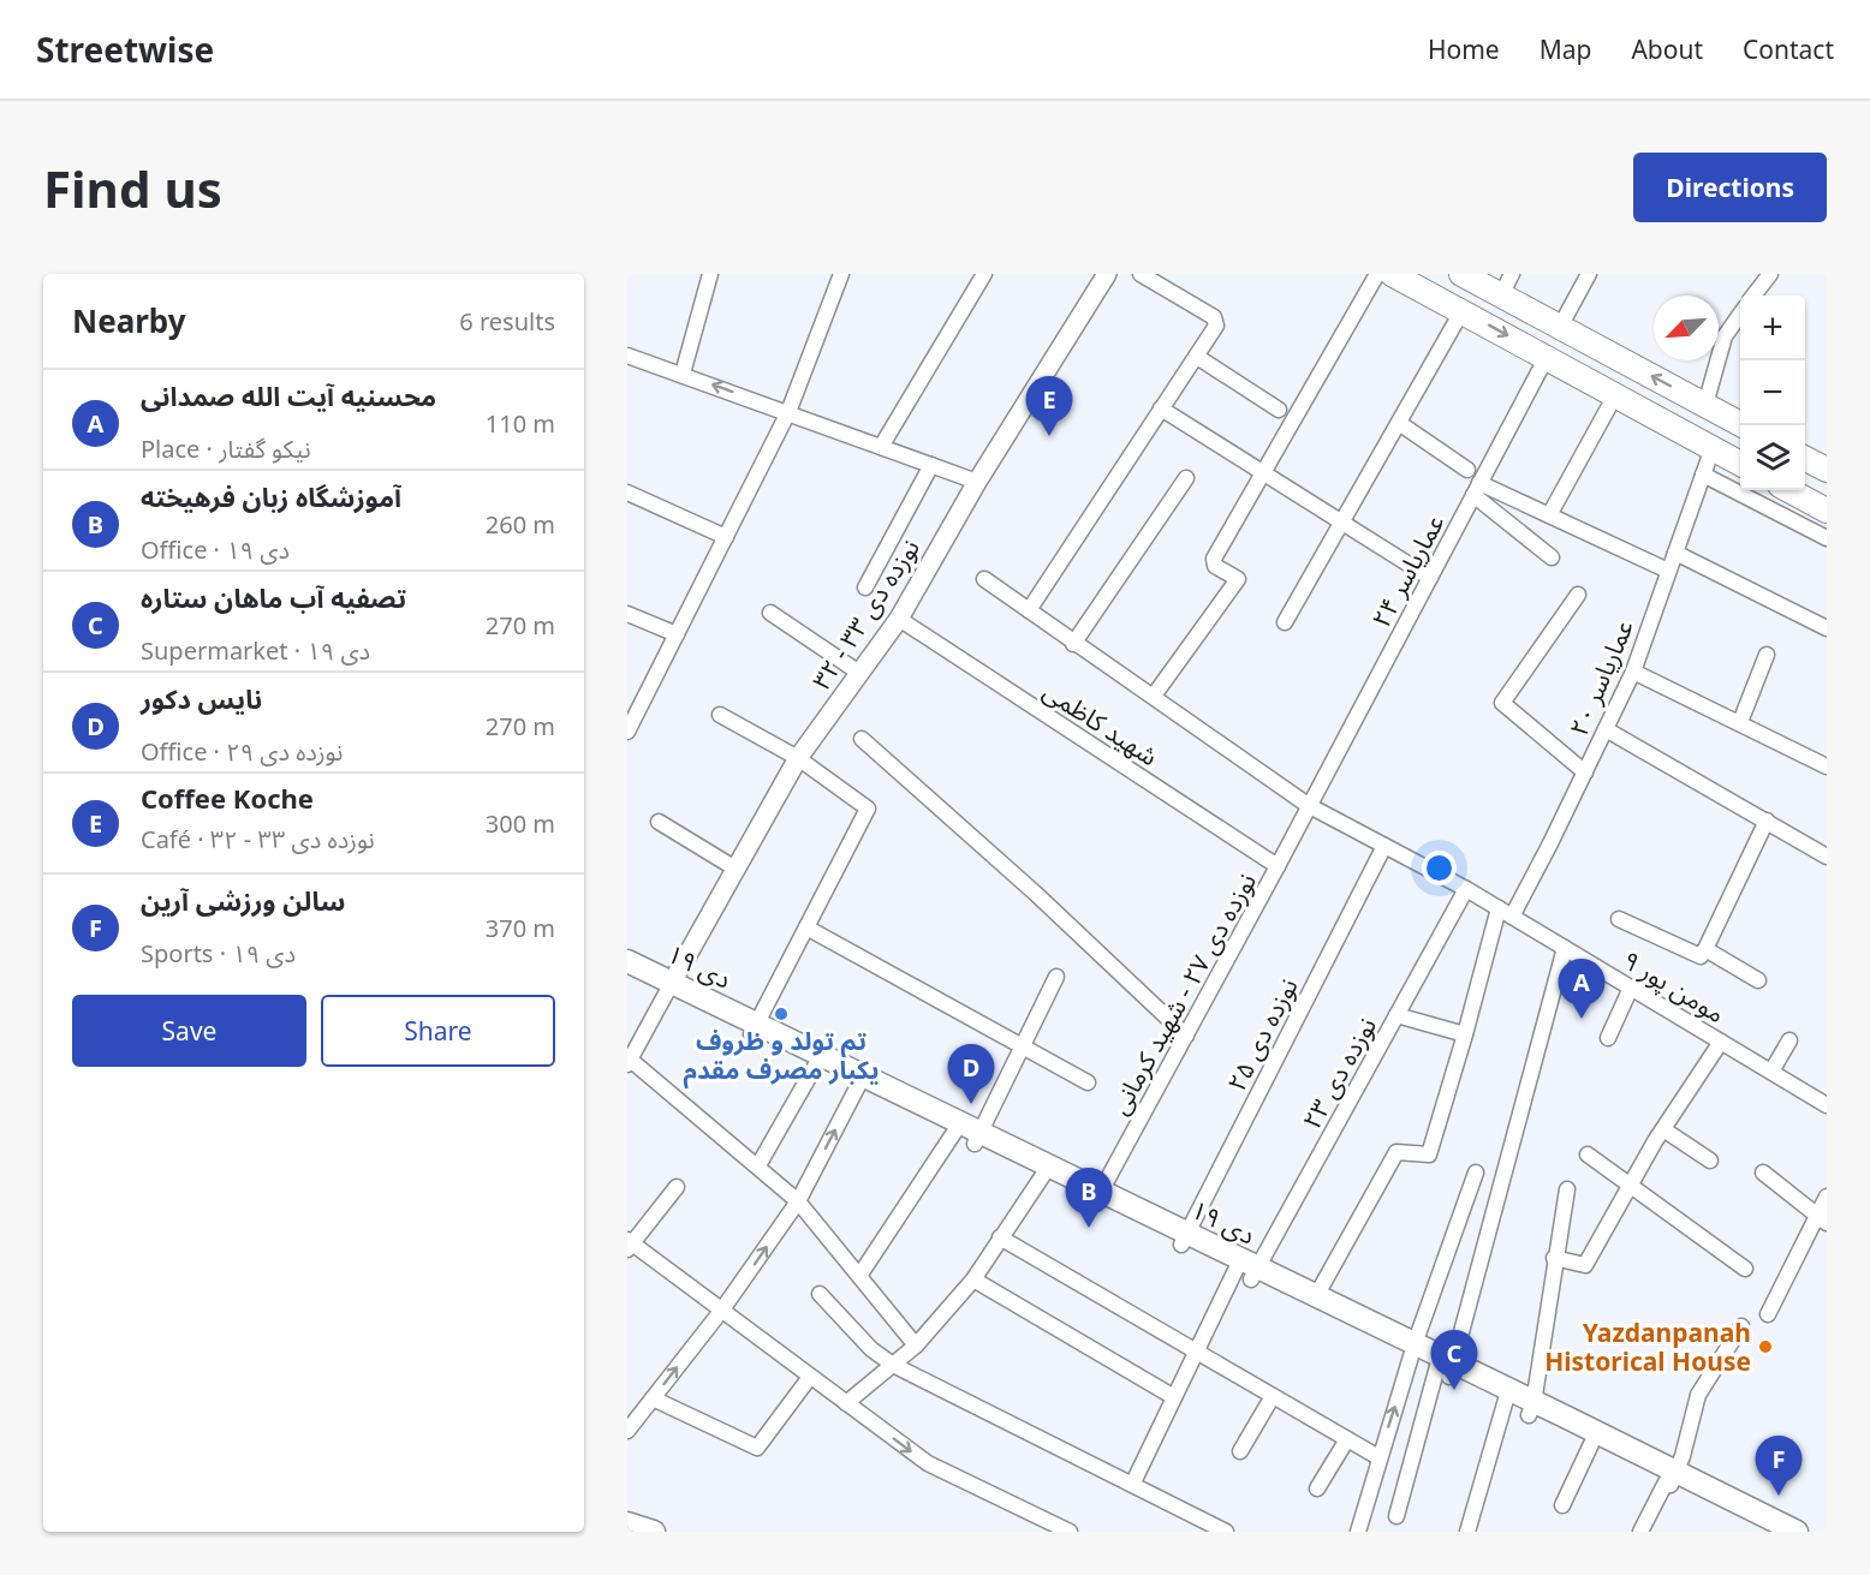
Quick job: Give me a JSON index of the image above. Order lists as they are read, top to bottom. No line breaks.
{"streets":{"main road":["۱۹ دی"],"street":["عماریاسر ۲۴","۳۲ - نوزده دی ۳۳","عماریاسر ۲۰","شهید کاظمی","مومن پور ۹","نوزده دی ۲۷ - شهید کرمانی","نوزده دی ۲۵","نوزده دی ۲۳"]},"crossings":[["عماریاسر ۲۴","مومن پور ۹"],["عماریاسر ۲۴","نوزده دی ۲۷ - شهید کرمانی"],["۳۲ - نوزده دی ۳۳","شهید کاظمی"],["۳۲ - نوزده دی ۳۳","۱۹ دی"],["عماریاسر ۲۰","۱۹ دی"],["عماریاسر ۲۰","مومن پور ۹"],["شهید کاظمی","نوزده دی ۲۷ - شهید کرمانی"],["۱۹ دی","نوزده دی ۲۷ - شهید کرمانی"],["۱۹ دی","نوزده دی ۲۵"],["۱۹ دی","نوزده دی ۲۳"],["مومن پور ۹","نوزده دی ۲۷ - شهید کرمانی"],["مومن پور ۹","نوزده دی ۲۵"],["مومن پور ۹","نوزده دی ۲۳"]],"places":["تم تولد و ظروف یکبار مصرف مقدم","Yazdanpanah Historical House"],"north":"bottom left","page":{"header":"Streetwise","nav":["Home","Map","About","Contact"],"buttons":["Directions",["Save","Share"]],"title":"Find us","heading":["Nearby","6 results"],"map_buttons":["+","−"],"list":[{"mark":"A","name":"محسنیه آیت الله صمدانی","note":"Place · نیکو گفتار","value":"110 m"},{"mark":"B","name":"آموزشگاه زبان فرهیخته","note":"Office · ۱۹ دی","value":"260 m"},{"mark":"C","name":"تصفیه آب ماهان ستاره","note":"Supermarket · ۱۹ دی","value":"270 m"},{"mark":"D","name":"نایس دکور","note":"Office · نوزده دی ۲۹","value":"270 m"},{"mark":"E","name":"Coffee Koche","note":"Café · ۳۲ - نوزده دی ۳۳","value":"300 m"},{"mark":"F","name":"سالن ورزشی آرین","note":"Sports · ۱۹ دی","value":"370 m"}],"pins":["E","A","D","B","C","F"]}}
